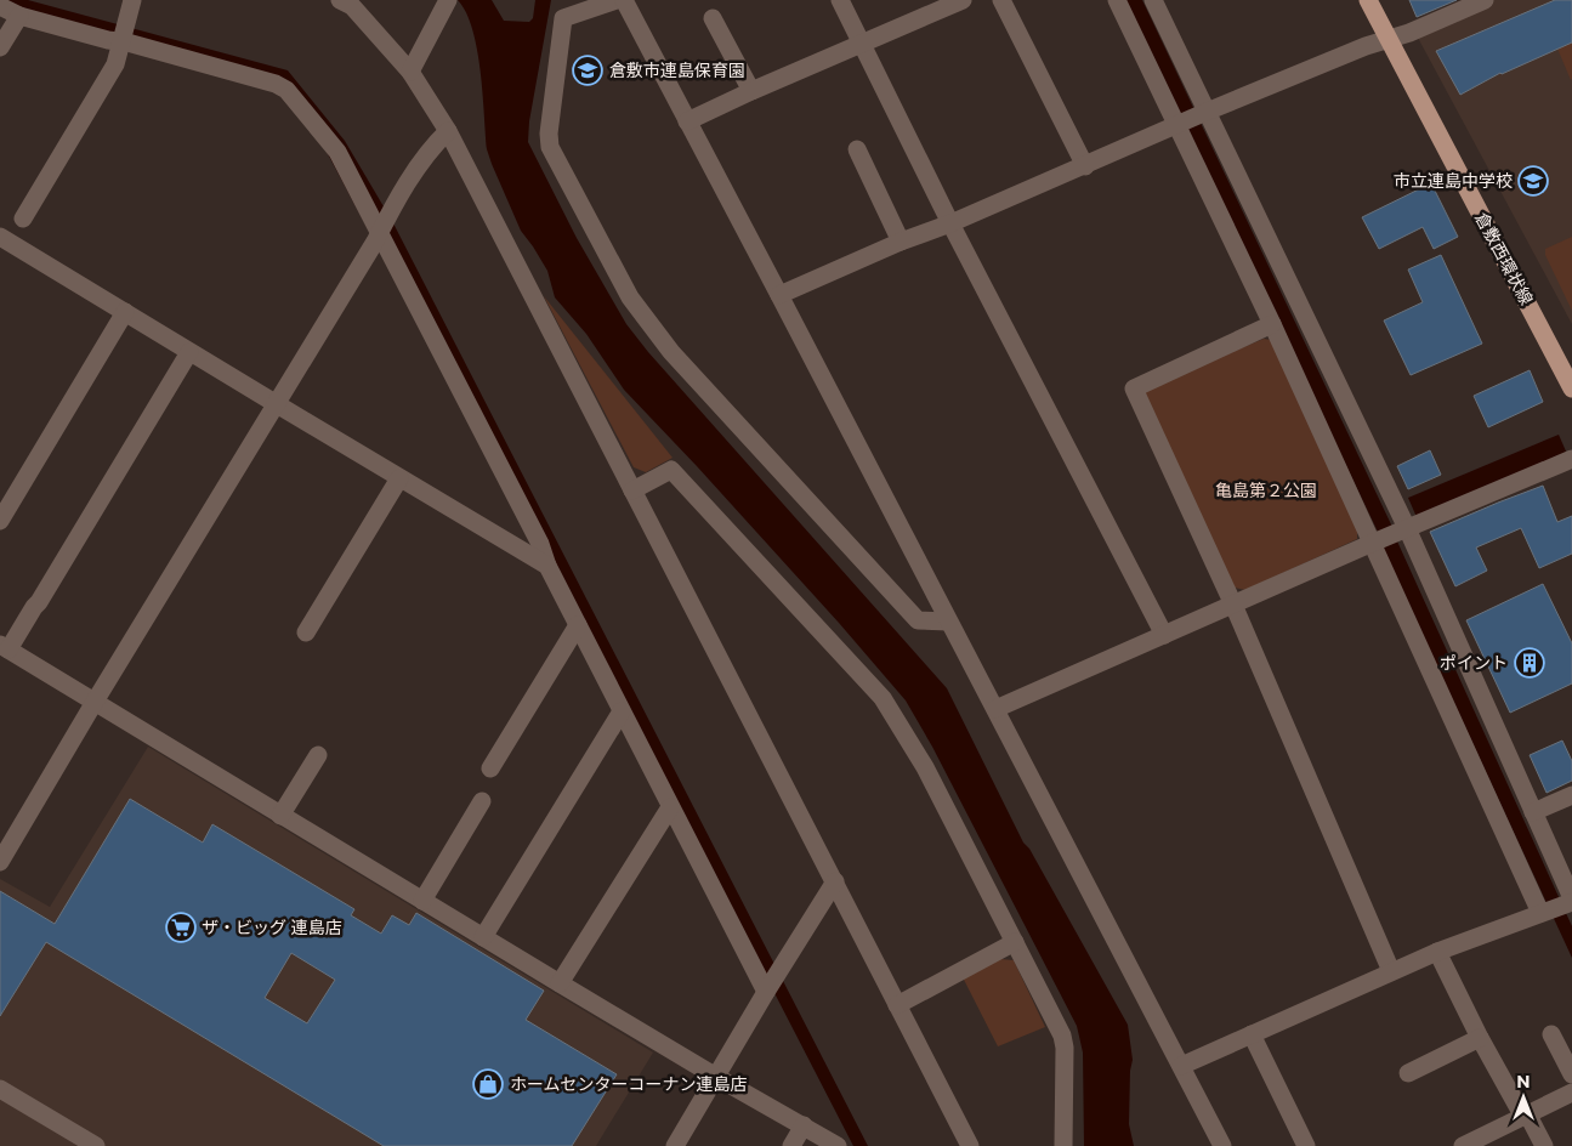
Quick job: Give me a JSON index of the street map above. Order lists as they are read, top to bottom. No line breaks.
{"streets":{"main road":["倉敷西環状線"]},"parks":["亀島第２公園"],"places":{"school or university":["倉敷市連島保育園","市立連島中学校"],"building":["ポイント"],"supermarket":["ザ・ビッグ 連島店"],"shop":["ホームセンターコーナン連島店"]},"north":"top"}
